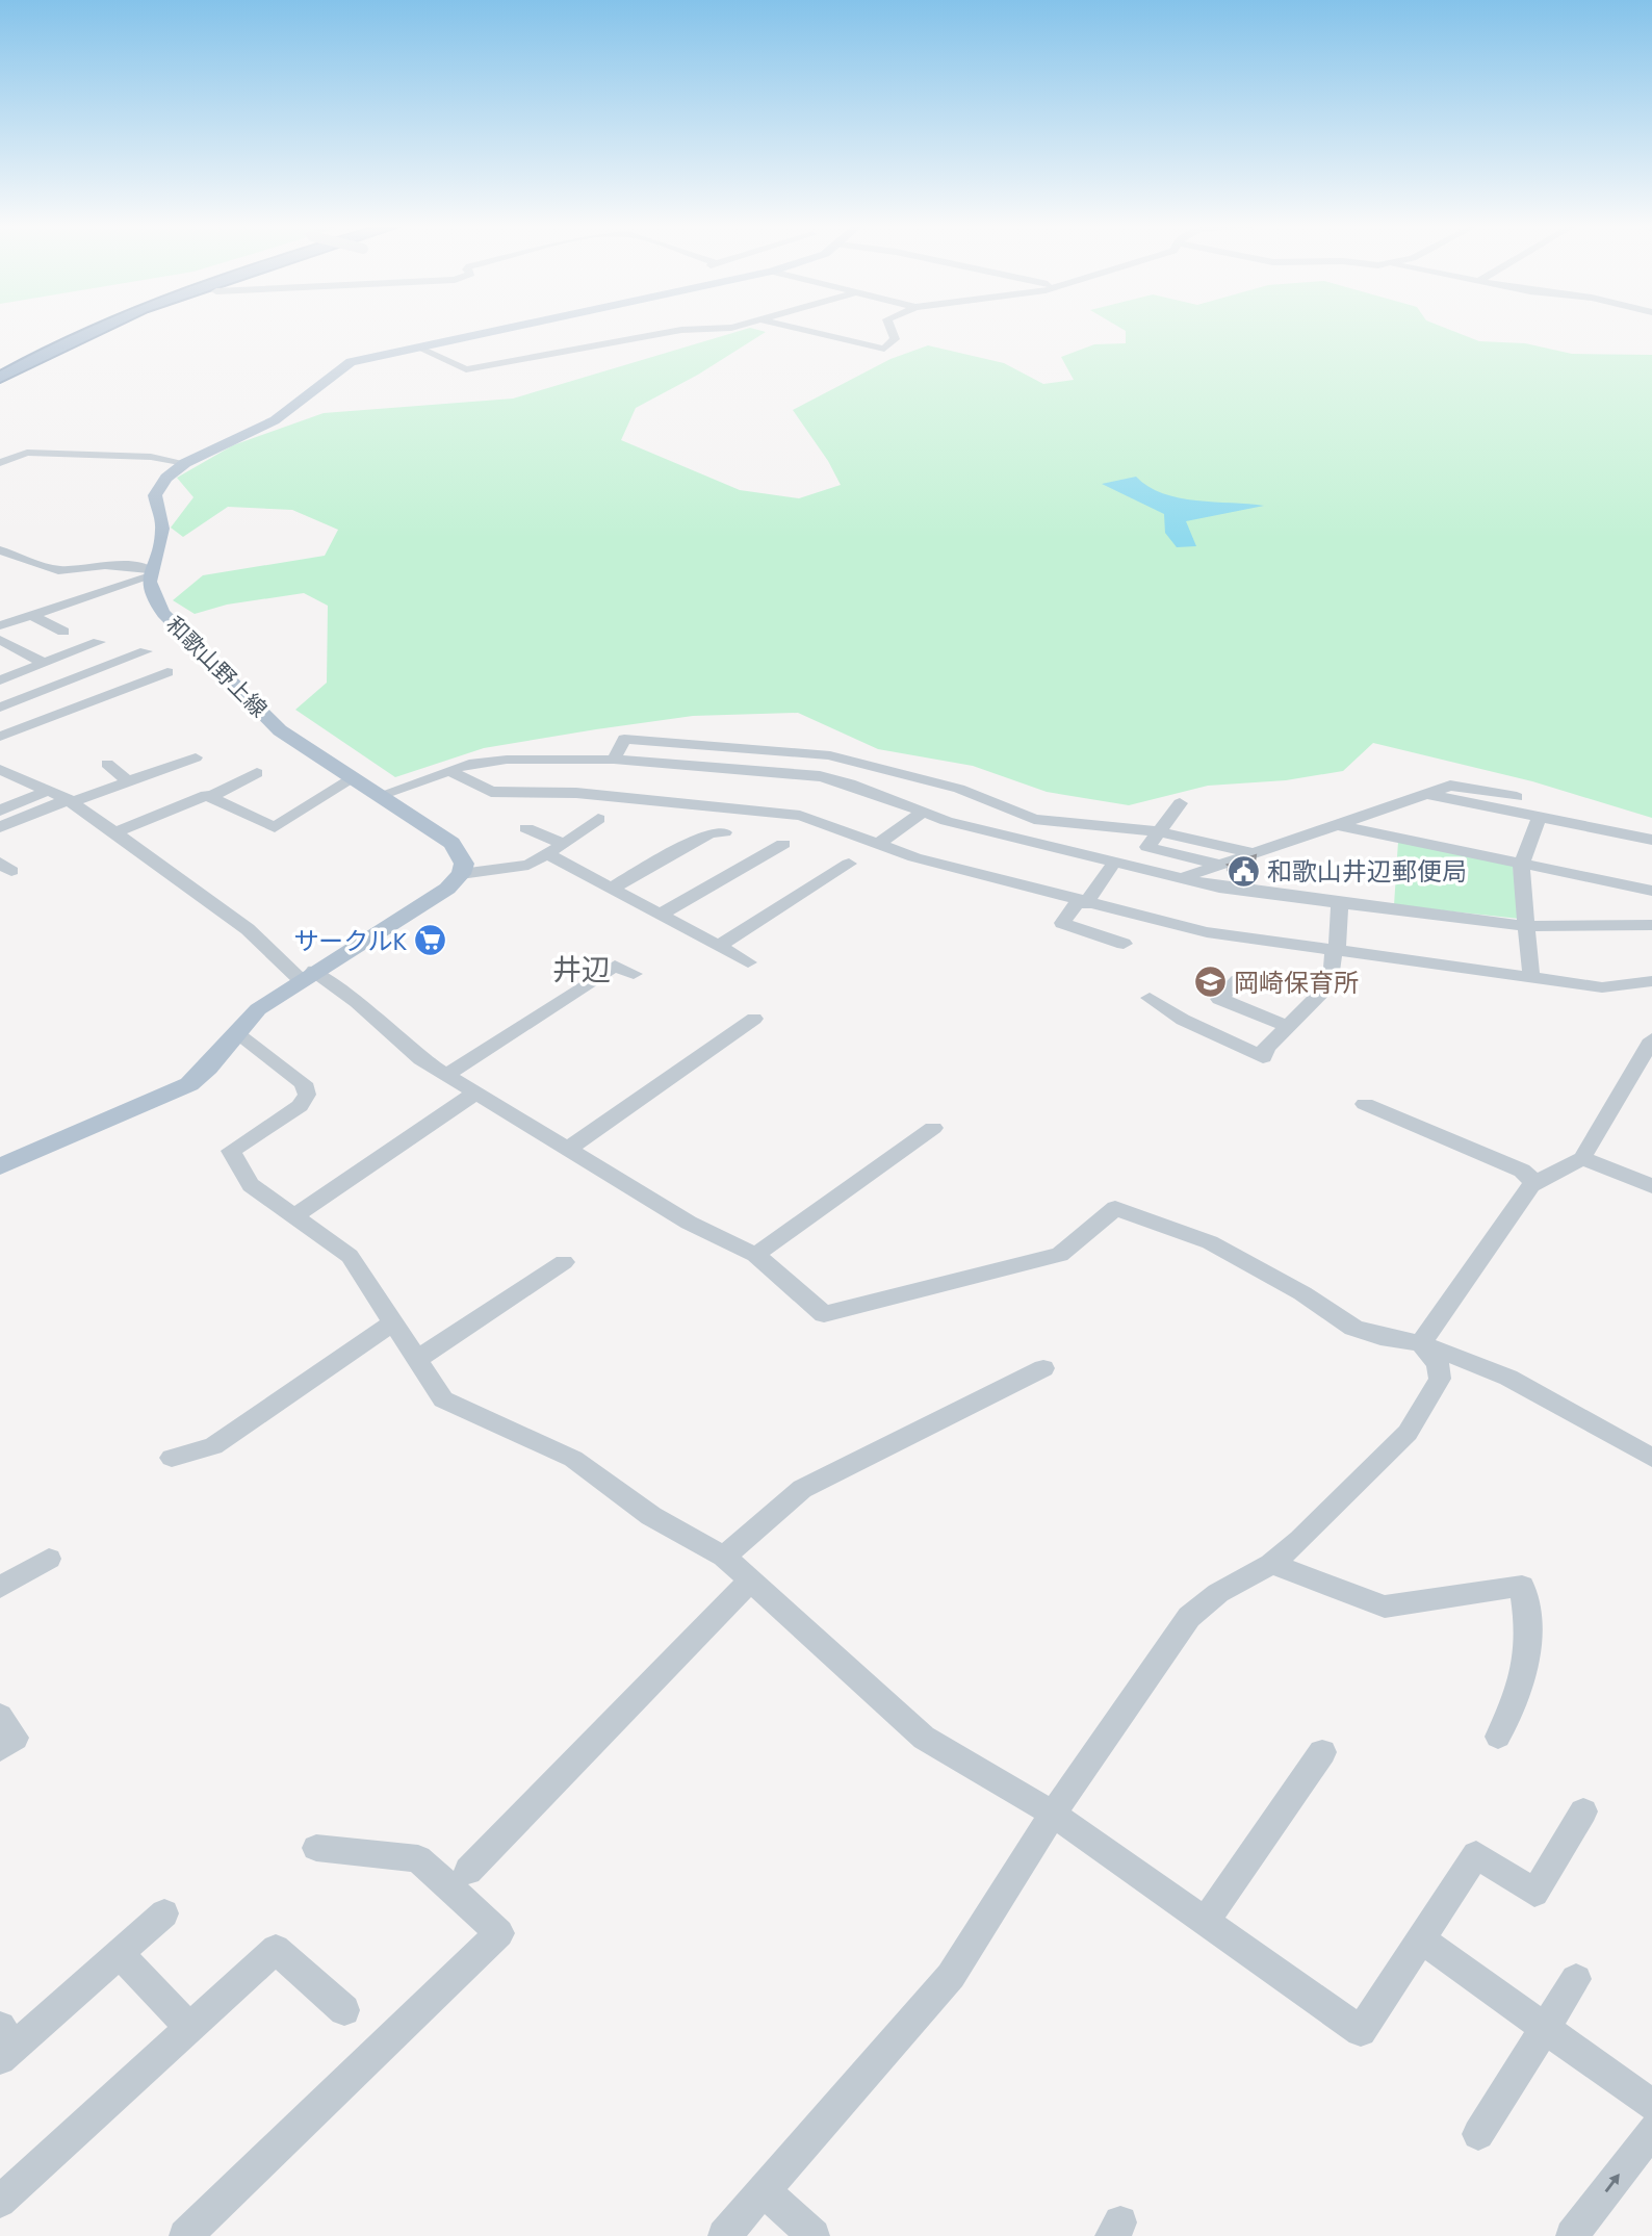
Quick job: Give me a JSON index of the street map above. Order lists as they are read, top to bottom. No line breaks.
{"streets":{"main road":["和歌山野上線"]},"districts":["井辺"],"places":{"public building":["和歌山井辺郵便局"],"supermarket":["サークルK"],"school or university":["岡崎保育所"]}}
